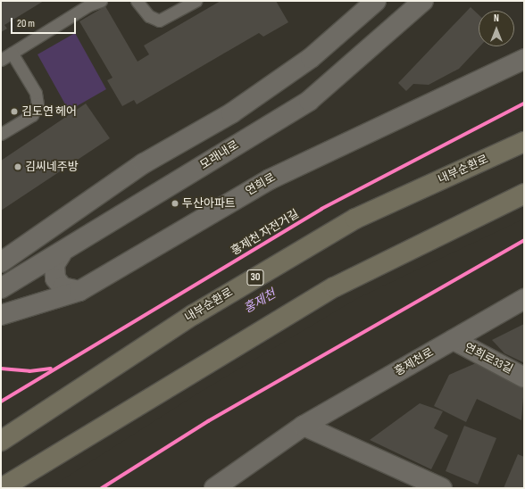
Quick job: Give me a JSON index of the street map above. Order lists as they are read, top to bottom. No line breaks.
{"streets":{"highway":["내부순환로","30"],"main road":["모래내로","연희로","연희로33길","홍제천로"],"cycle path":["홍제천 자전거길"]},"crossings":[["연희로33길","홍제천로"]],"water":["홍제천"],"places":["김도연 헤어","김씨네주방","두산아파트"],"scale_bar":"20 m","north":"top"}
